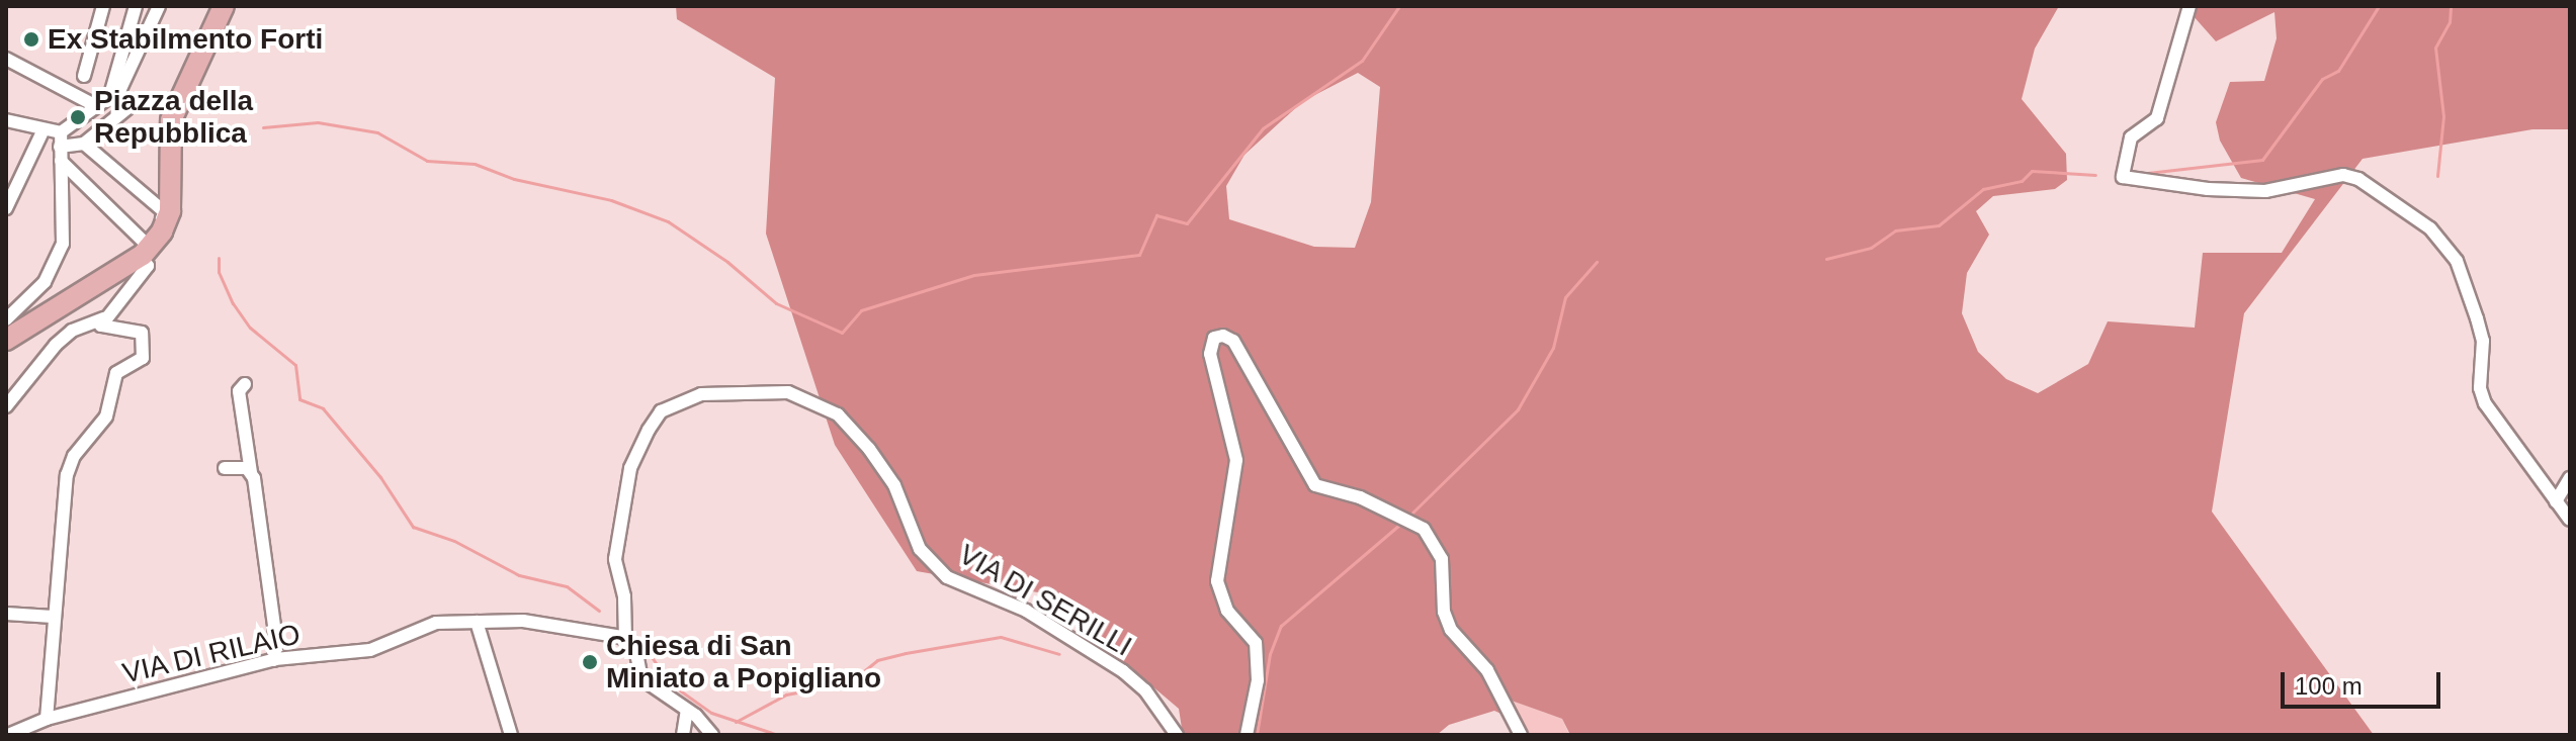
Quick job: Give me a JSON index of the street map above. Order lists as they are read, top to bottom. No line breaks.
{"streets":{"street":["VIA DI SERILLI","VIA DI RILAIO"]},"crossings":[["VIA DI SERILLI","VIA DI RILAIO"]],"places":["Ex Stabilmento Forti","Piazza della Repubblica","Chiesa di San Miniato a Popigliano"],"scale_bar":"100 m"}
